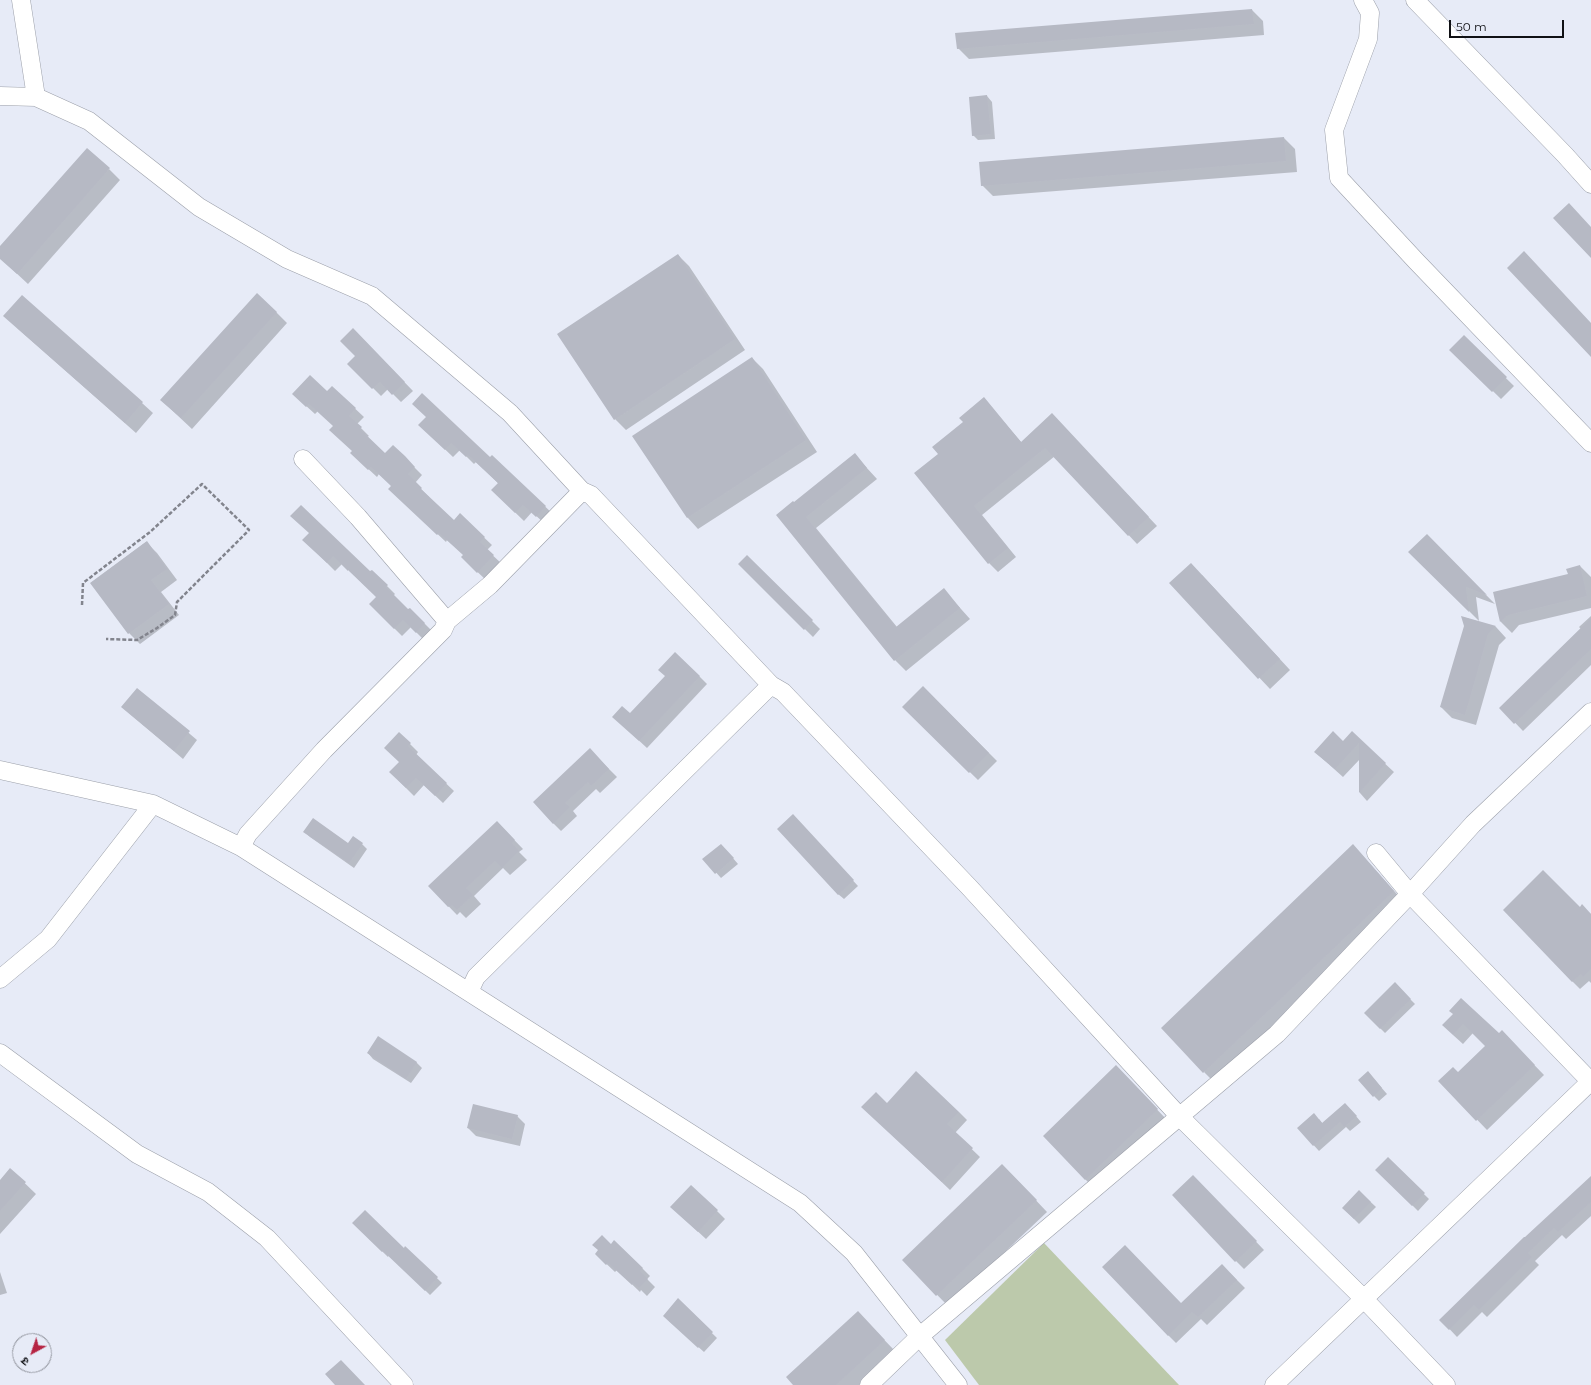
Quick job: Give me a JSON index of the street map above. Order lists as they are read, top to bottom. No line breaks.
{"scale_bar":"50 m","north":"bottom left"}
